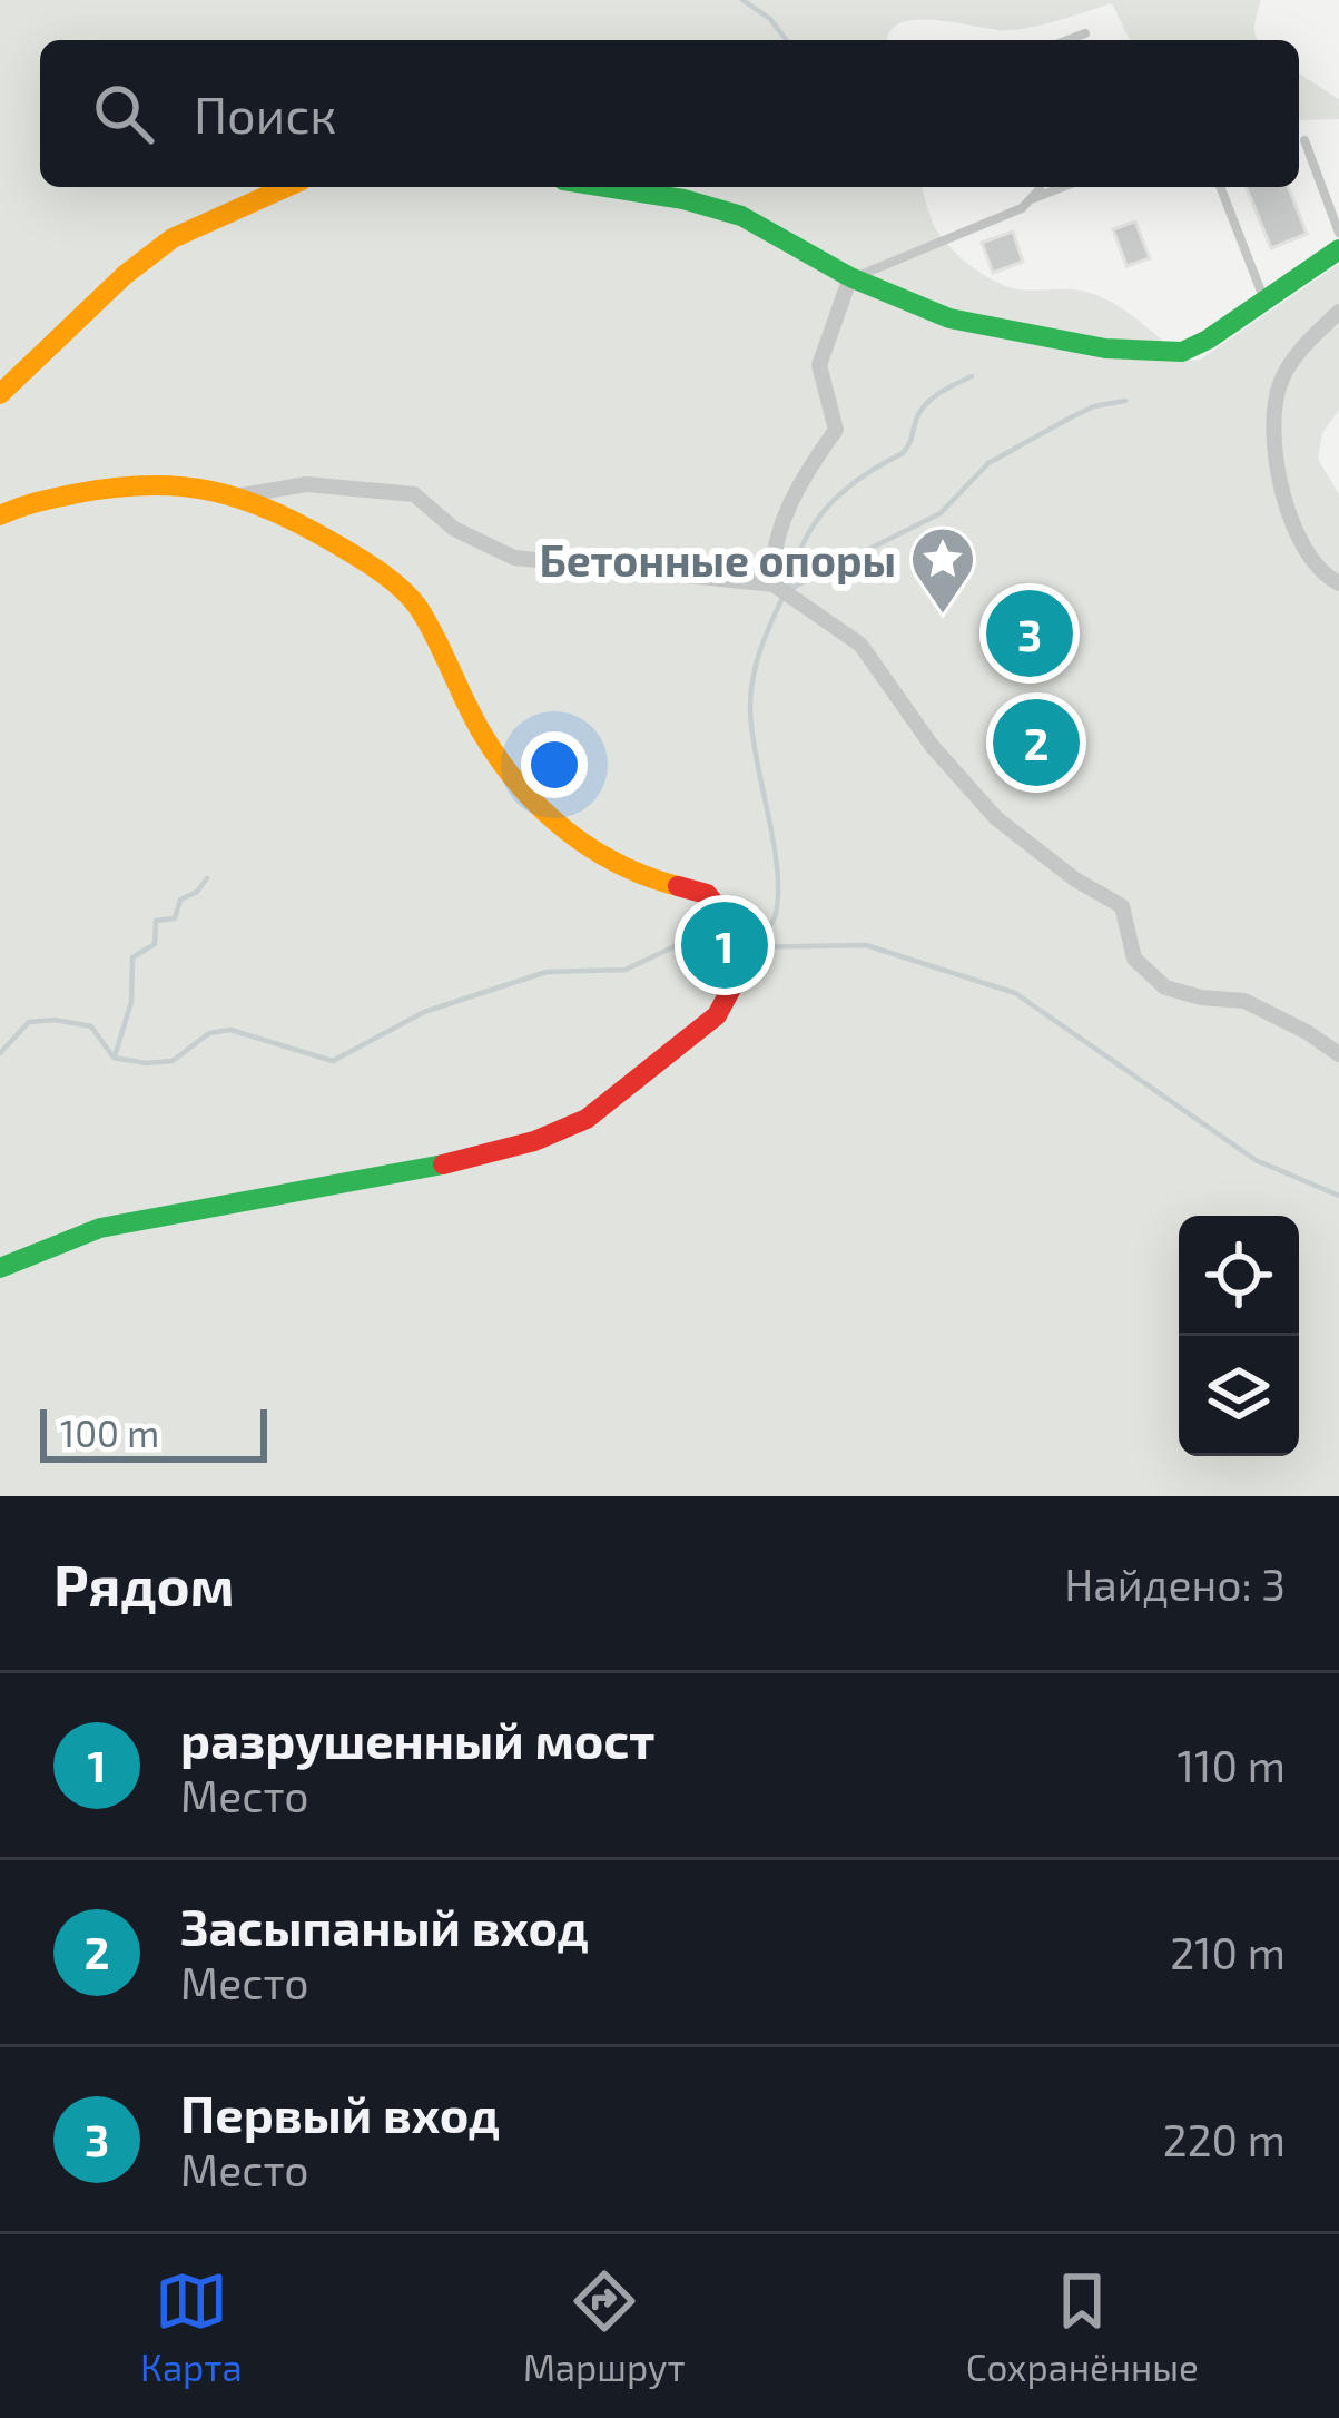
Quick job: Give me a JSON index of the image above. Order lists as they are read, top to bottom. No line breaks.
{"places":{"place":["Бетонные опоры"]},"scale_bar":"100 m","page":{"search":"Поиск","pins":["3","2","1"],"scale":"100 m","heading":["Рядом","Найдено: 3"],"list":[{"mark":"1","name":"разрушенный мост","note":"Место","value":"110 m"},{"mark":"2","name":"Засыпаный вход","note":"Место","value":"210 m"},{"mark":"3","name":"Первый вход","note":"Место","value":"220 m"}],"nav":["Карта","Маршрут","Сохранённые"]}}
